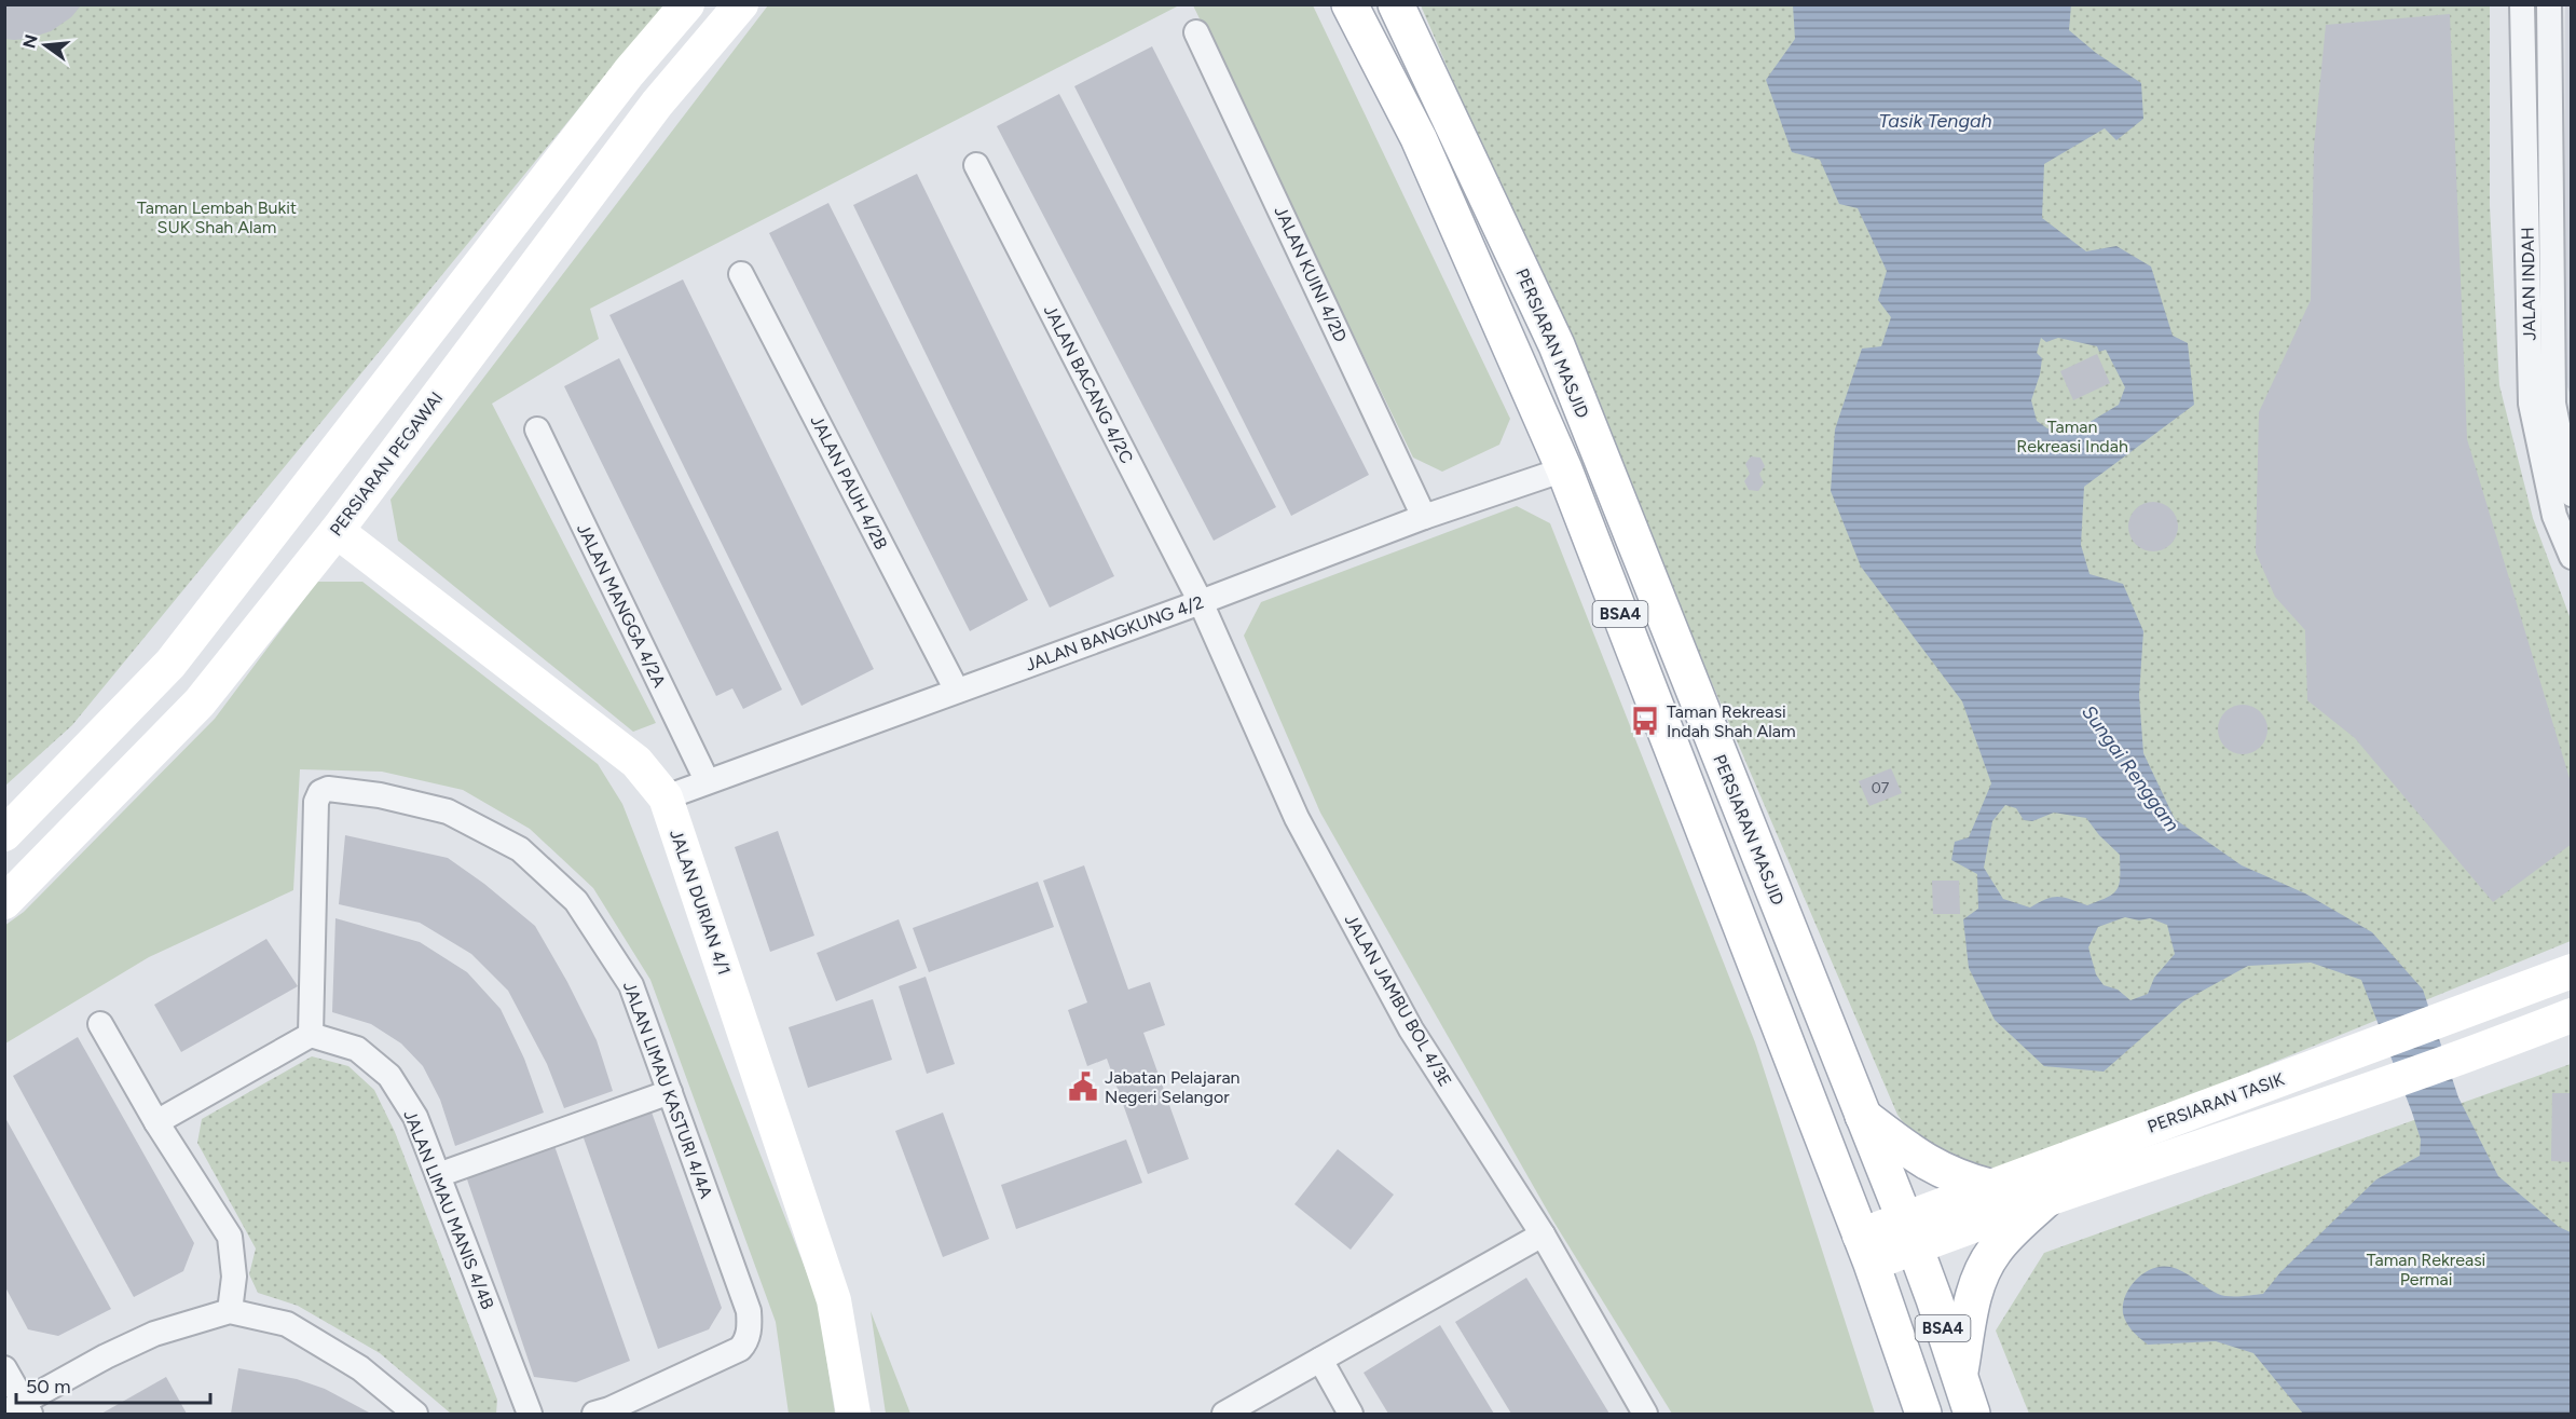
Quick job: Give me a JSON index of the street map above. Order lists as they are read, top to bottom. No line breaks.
{"streets":{"main road":["PERSIARAN MASJID","PERSIARAN PEGAWAI","BSA4","JALAN DURIAN 4/1","PERSIARAN TASIK"],"street":["JALAN KUINI 4/2D","JALAN INDAH","JALAN BACANG 4/2C","JALAN PAUH 4/2B","JALAN MANGGA 4/2A","JALAN BANGKUNG 4/2","JALAN JAMBU BOL 4/3E","JALAN LIMAU KASTURI 4/4A","JALAN LIMAU MANIS 4/4B"]},"crossings":[["JALAN KUINI 4/2D","JALAN BANGKUNG 4/2"],["PERSIARAN MASJID","PERSIARAN TASIK"],["JALAN BACANG 4/2C","JALAN BANGKUNG 4/2"],["JALAN BACANG 4/2C","JALAN JAMBU BOL 4/3E"],["PERSIARAN PEGAWAI","JALAN DURIAN 4/1"],["JALAN PAUH 4/2B","JALAN BANGKUNG 4/2"],["JALAN MANGGA 4/2A","JALAN BANGKUNG 4/2"],["BSA4","JALAN BANGKUNG 4/2"],["BSA4","PERSIARAN TASIK"],["JALAN BANGKUNG 4/2","JALAN DURIAN 4/1"],["JALAN BANGKUNG 4/2","JALAN JAMBU BOL 4/3E"],["JALAN LIMAU KASTURI 4/4A","JALAN LIMAU MANIS 4/4B"]],"water":["Tasik Tengah","Sungai Renggam"],"parks":["Taman Lembah Bukit SUK Shah Alam","Taman Rekreasi Indah","Taman Rekreasi Permai"],"places":{"bus stop":["Taman Rekreasi Indah Shah Alam"],"public building":["Jabatan Pelajaran Negeri Selangor"]},"house_numbers":["07"],"scale_bar":"50 m","north":"left"}
